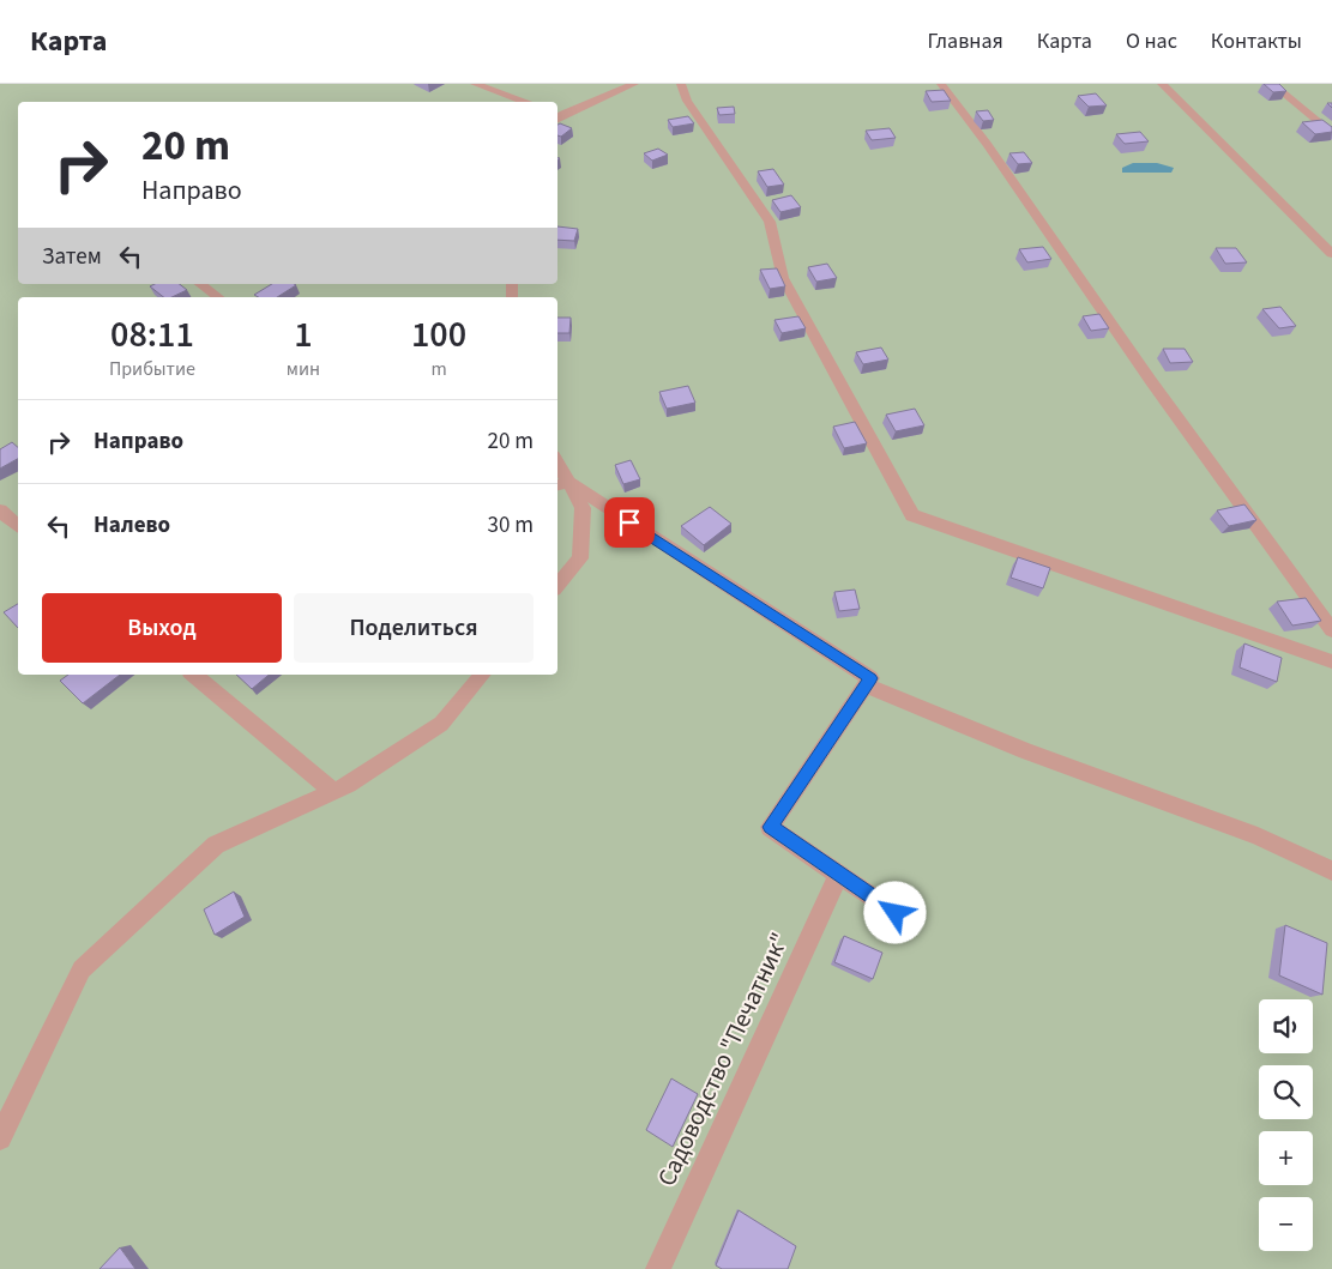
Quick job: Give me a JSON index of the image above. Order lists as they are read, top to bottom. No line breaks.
{"streets":{"street":["Садоводство \"Печатник\""]},"page":{"header":"Карта","nav":["Главная","Карта","О нас","Контакты"],"turn":["20 m","Направо"],"then":"Затем","eta":["08:11","Прибытие","1","мин","100","m"],"list":[{"name":"Направо","value":"20 m"},{"name":"Налево","value":"30 m"}],"buttons":["Выход","Поделиться"],"map_buttons":["+","−"]}}
